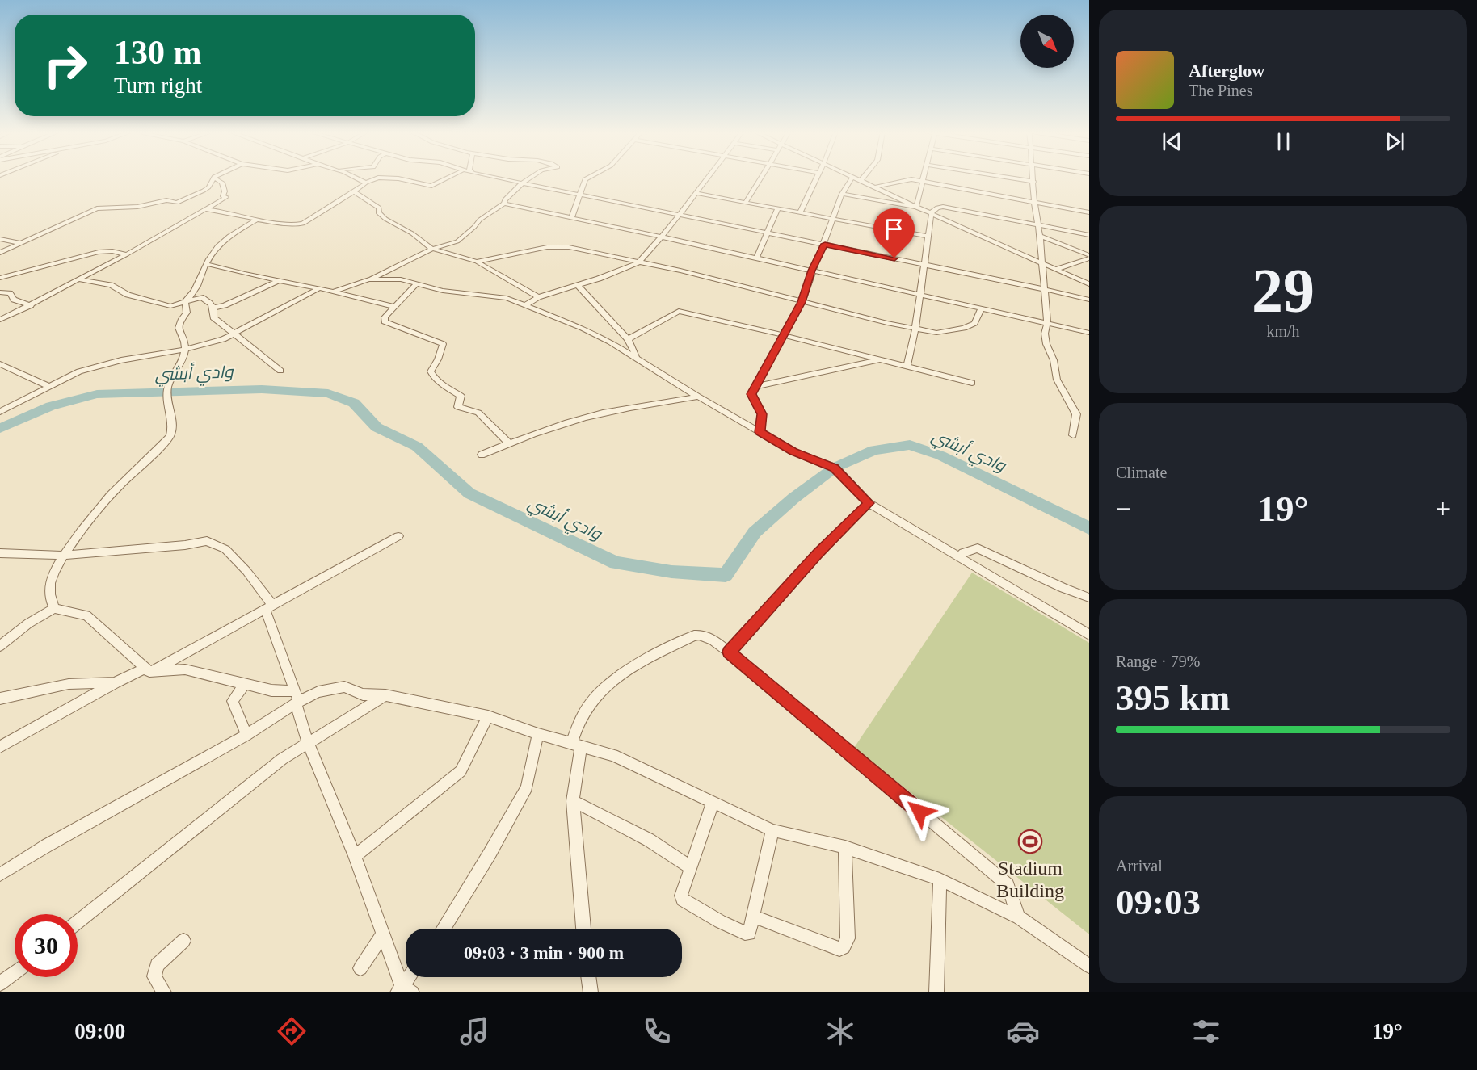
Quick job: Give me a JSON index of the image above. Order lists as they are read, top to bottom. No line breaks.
{"water":["وادي أبشي"],"places":{"sports":["Stadium Building"]},"north":"bottom right","page":{"turn":["130 m","Turn right"],"song":["Afterglow","The Pines"],"tile":[["29","km/h"],"Climate",["Range · 79%","395 km"],["Arrival","09:03"]],"heat":["−","19°","+"],"limit":"30","trip":"09:03 · 3 min · 900 m","tabs":["09:00","19°"]}}
